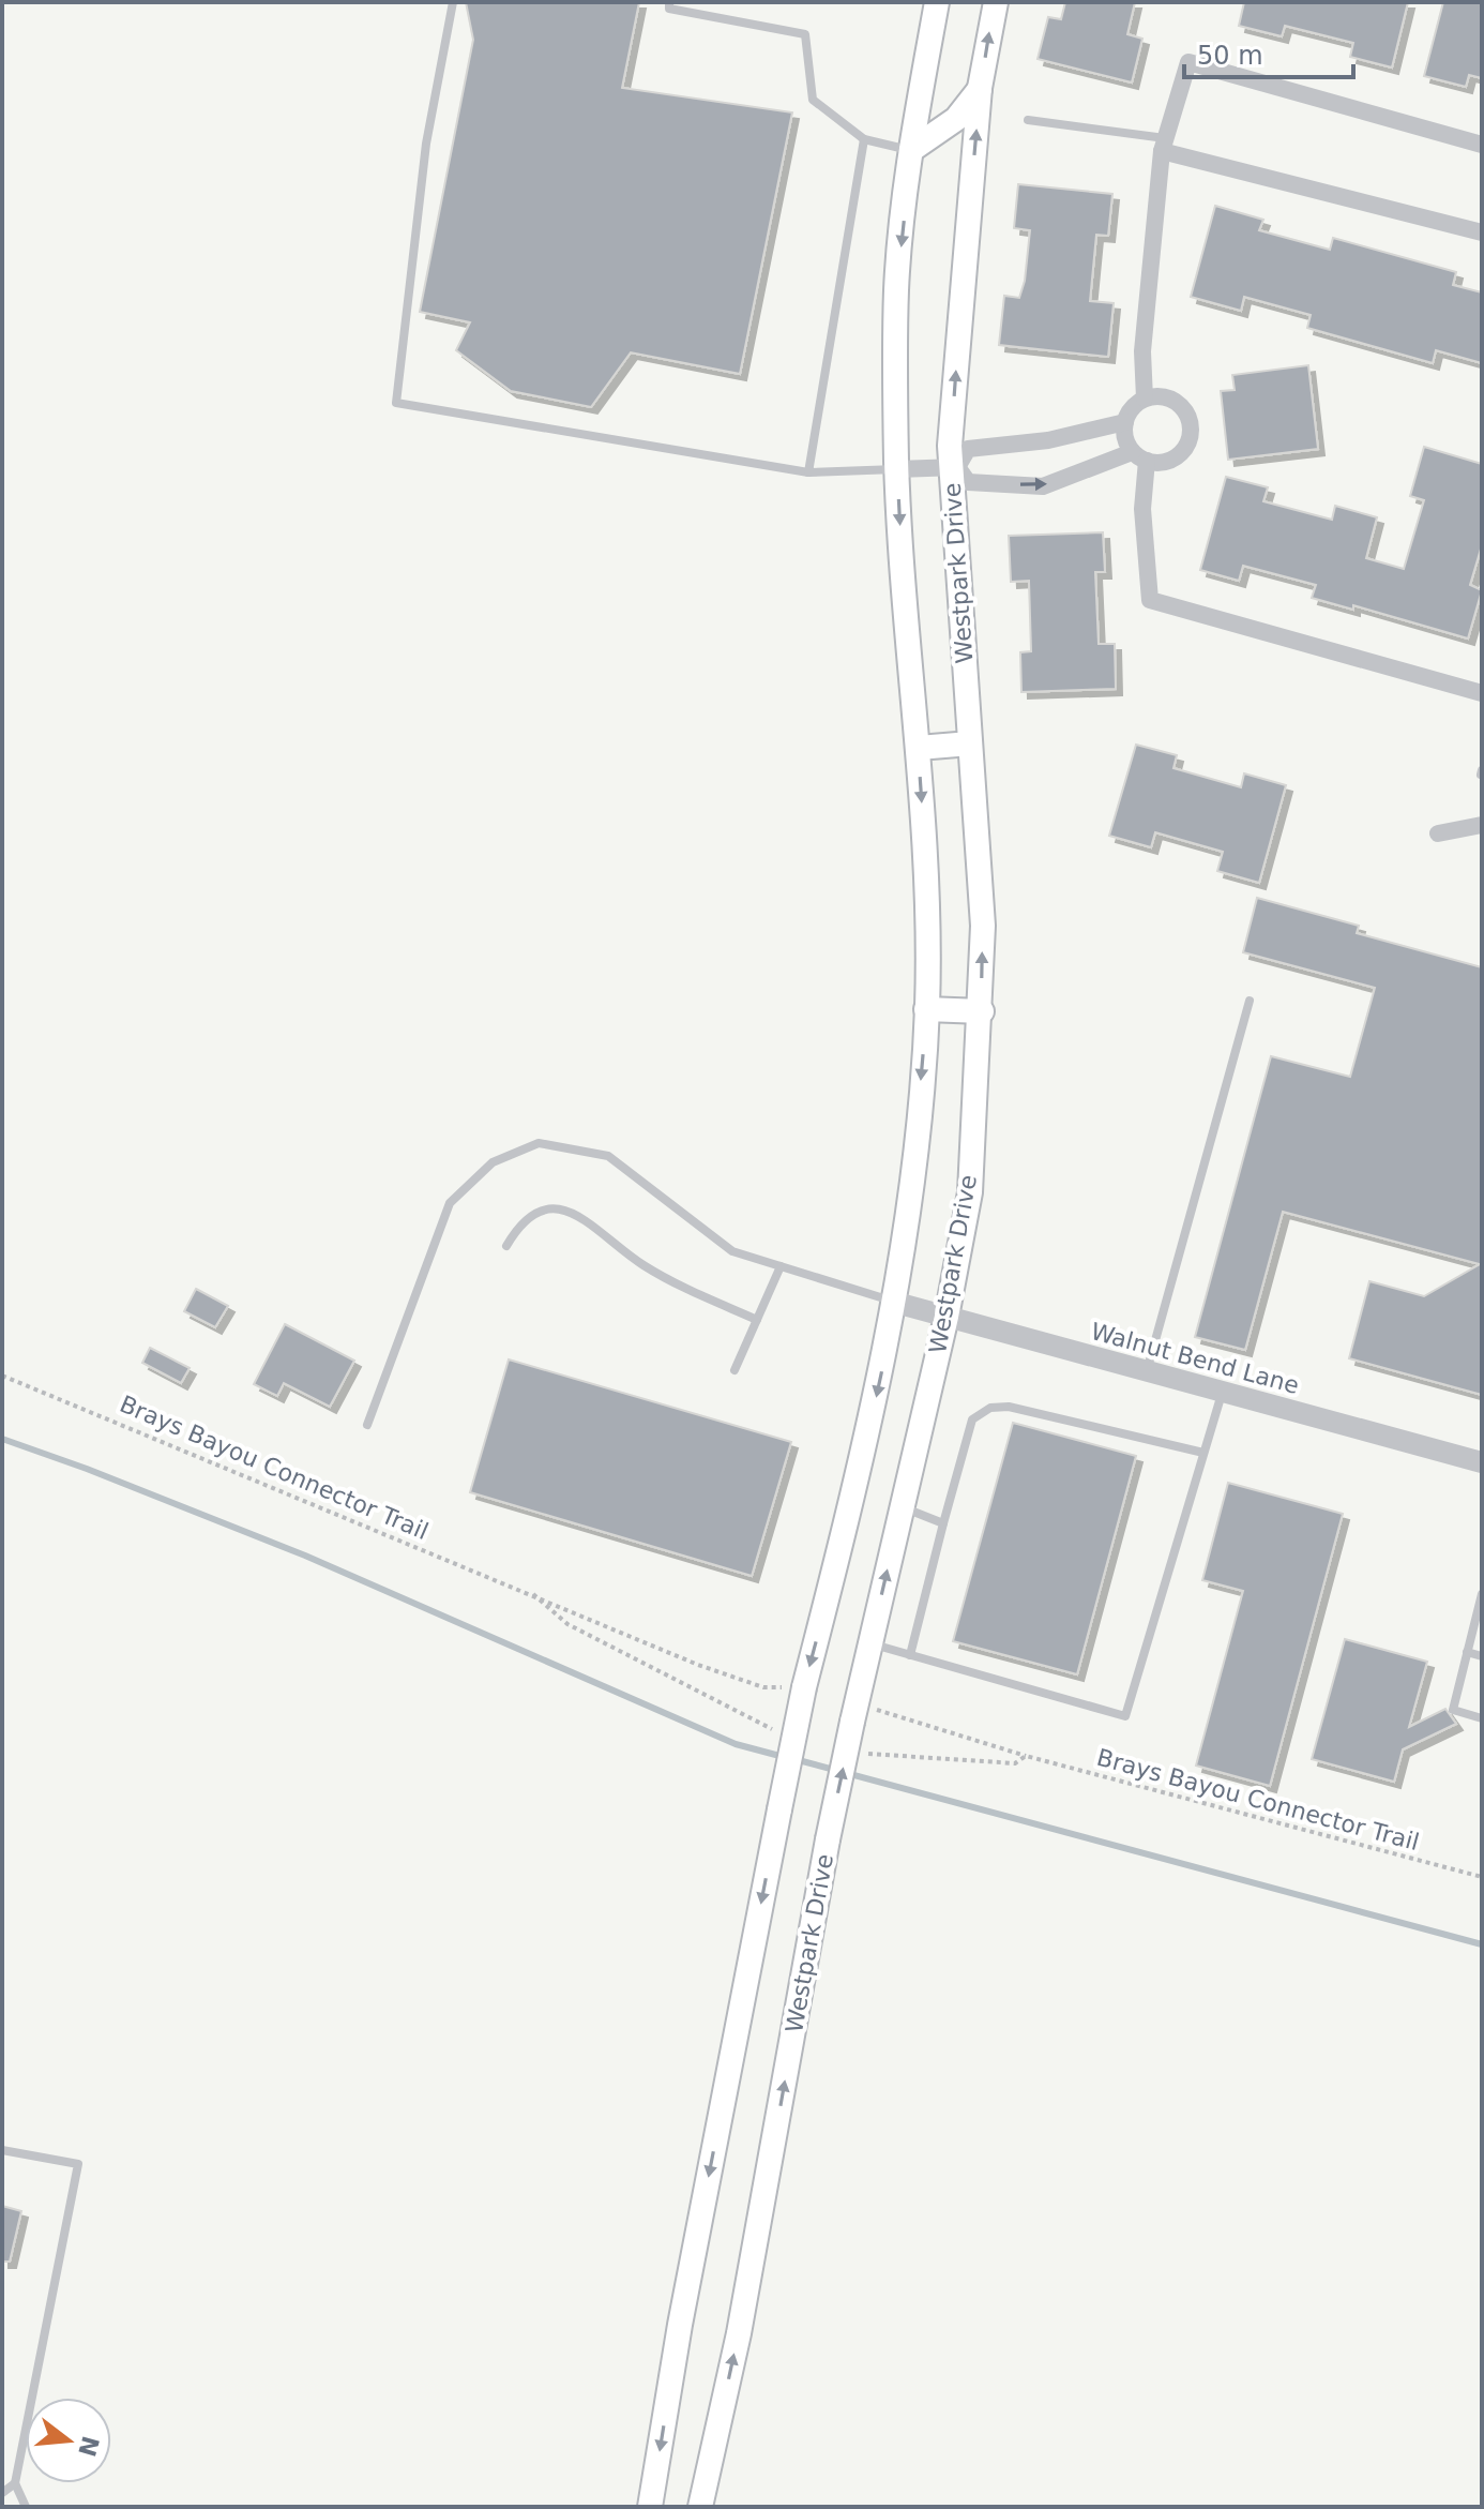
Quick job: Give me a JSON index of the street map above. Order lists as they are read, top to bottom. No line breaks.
{"streets":{"main road":["Westpark Drive"],"street":["Walnut Bend Lane"],"path":["Brays Bayou Connector Trail"]},"crossings":[["Westpark Drive","Walnut Bend Lane"],["Westpark Drive","Brays Bayou Connector Trail"]],"scale_bar":"50 m","north":"right"}
